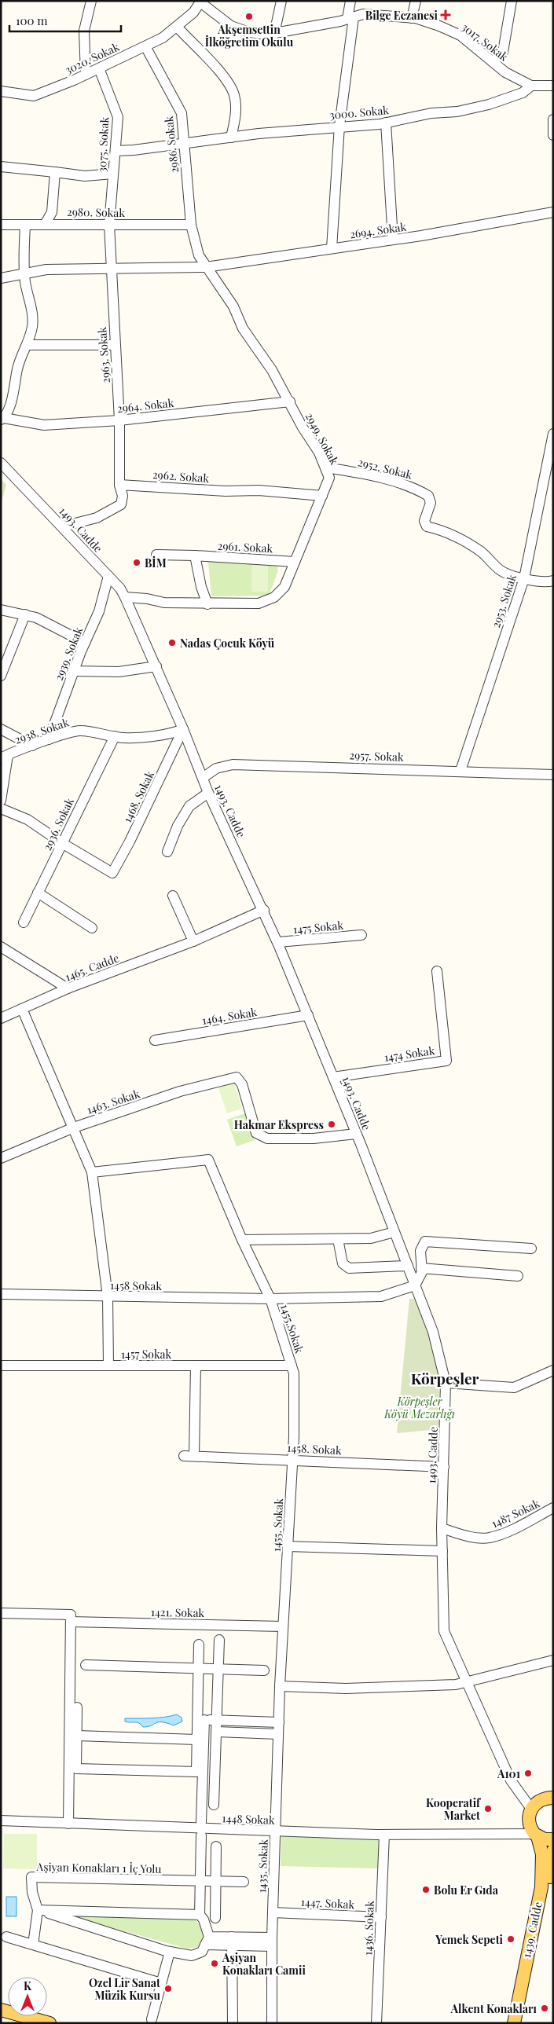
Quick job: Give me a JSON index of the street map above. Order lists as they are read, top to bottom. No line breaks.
{"streets":{"main road":["1439. Cadde"],"street":["3017. Sokak","3020. Sokak","3000. Sokak","3075. Sokak","2986. Sokak","2980. Sokak","2694. Sokak","2963. Sokak","2964. Sokak","2949. Sokak","2952. Sokak","2962. Sokak","1493. Cadde","2961. Sokak","2953. Sokak","2939. Sokak","2938. Sokak","2957. Sokak","1468. Sokak","2936. Sokak","1475 Sokak","1465. Cadde","1464. Sokak","1474 Sokak","1463. Sokak","1458 Sokak","1455.Sokak","1457 Sokak","1458. Sokak","1487 Sokak","1455. Sokak","1421. Sokak","1448 Sokak","1435. Sokak","Aşiyan Konakları 1 İç Yolu","1447. Sokak","1436. Sokak"]},"crossings":[["3017. Sokak","3020. Sokak"],["3017. Sokak","3000. Sokak"],["3020. Sokak","3075. Sokak"],["3020. Sokak","2986. Sokak"],["3000. Sokak","3075. Sokak"],["3000. Sokak","2986. Sokak"],["3075. Sokak","2980. Sokak"],["3075. Sokak","2963. Sokak"],["2986. Sokak","2980. Sokak"],["2986. Sokak","2949. Sokak"],["2980. Sokak","2963. Sokak"],["2980. Sokak","2949. Sokak"],["2694. Sokak","2949. Sokak"],["2963. Sokak","2964. Sokak"],["2963. Sokak","2962. Sokak"],["2964. Sokak","2949. Sokak"],["2949. Sokak","2952. Sokak"],["2949. Sokak","2962. Sokak"],["2949. Sokak","1493. Cadde"],["2949. Sokak","2961. Sokak"],["2952. Sokak","2953. Sokak"],["1493. Cadde","2939. Sokak"],["1493. Cadde","2938. Sokak"],["1493. Cadde","2957. Sokak"],["1493. Cadde","1468. Sokak"],["1493. Cadde","1475 Sokak"],["1493. Cadde","1465. Cadde"],["1493. Cadde","1464. Sokak"],["1493. Cadde","1474 Sokak"],["1493. Cadde","1463. Sokak"],["1493. Cadde","1458 Sokak"],["1493. Cadde","1458. Sokak"],["1493. Cadde","1487 Sokak"],["1493. Cadde","1439. Cadde"],["2953. Sokak","2957. Sokak"],["2939. Sokak","2938. Sokak"],["2938. Sokak","1468. Sokak"],["2938. Sokak","2936. Sokak"],["1468. Sokak","2936. Sokak"],["1458 Sokak","1455.Sokak"],["1455.Sokak","1457 Sokak"],["1455.Sokak","1455. Sokak"],["1457 Sokak","1458. Sokak"],["1457 Sokak","1455. Sokak"],["1458. Sokak","1455. Sokak"],["1455. Sokak","1421. Sokak"],["1455. Sokak","1435. Sokak"],["1448 Sokak","1435. Sokak"],["1448 Sokak","1436. Sokak"],["1448 Sokak","1439. Cadde"],["1435. Sokak","1447. Sokak"],["1447. Sokak","1436. Sokak"]],"districts":["Körpeşler"],"parks":["Körpeşler Köyü Mezarlığı"],"places":{"health":["Bilge Eczanesi"],"other":["Akşemsettin İlköğretim Okulu","BİM","Nadas Çocuk Köyü","Hakmar Ekspress","A101","Kooperatif Market","Bolu Er Gıda","Yemek Sepeti","Aşiyan Konakları Camii","Ozel Lir Sanat Müzik Kursu","Alkent Konakları"]},"scale_bar":"100 m","north":"top"}
